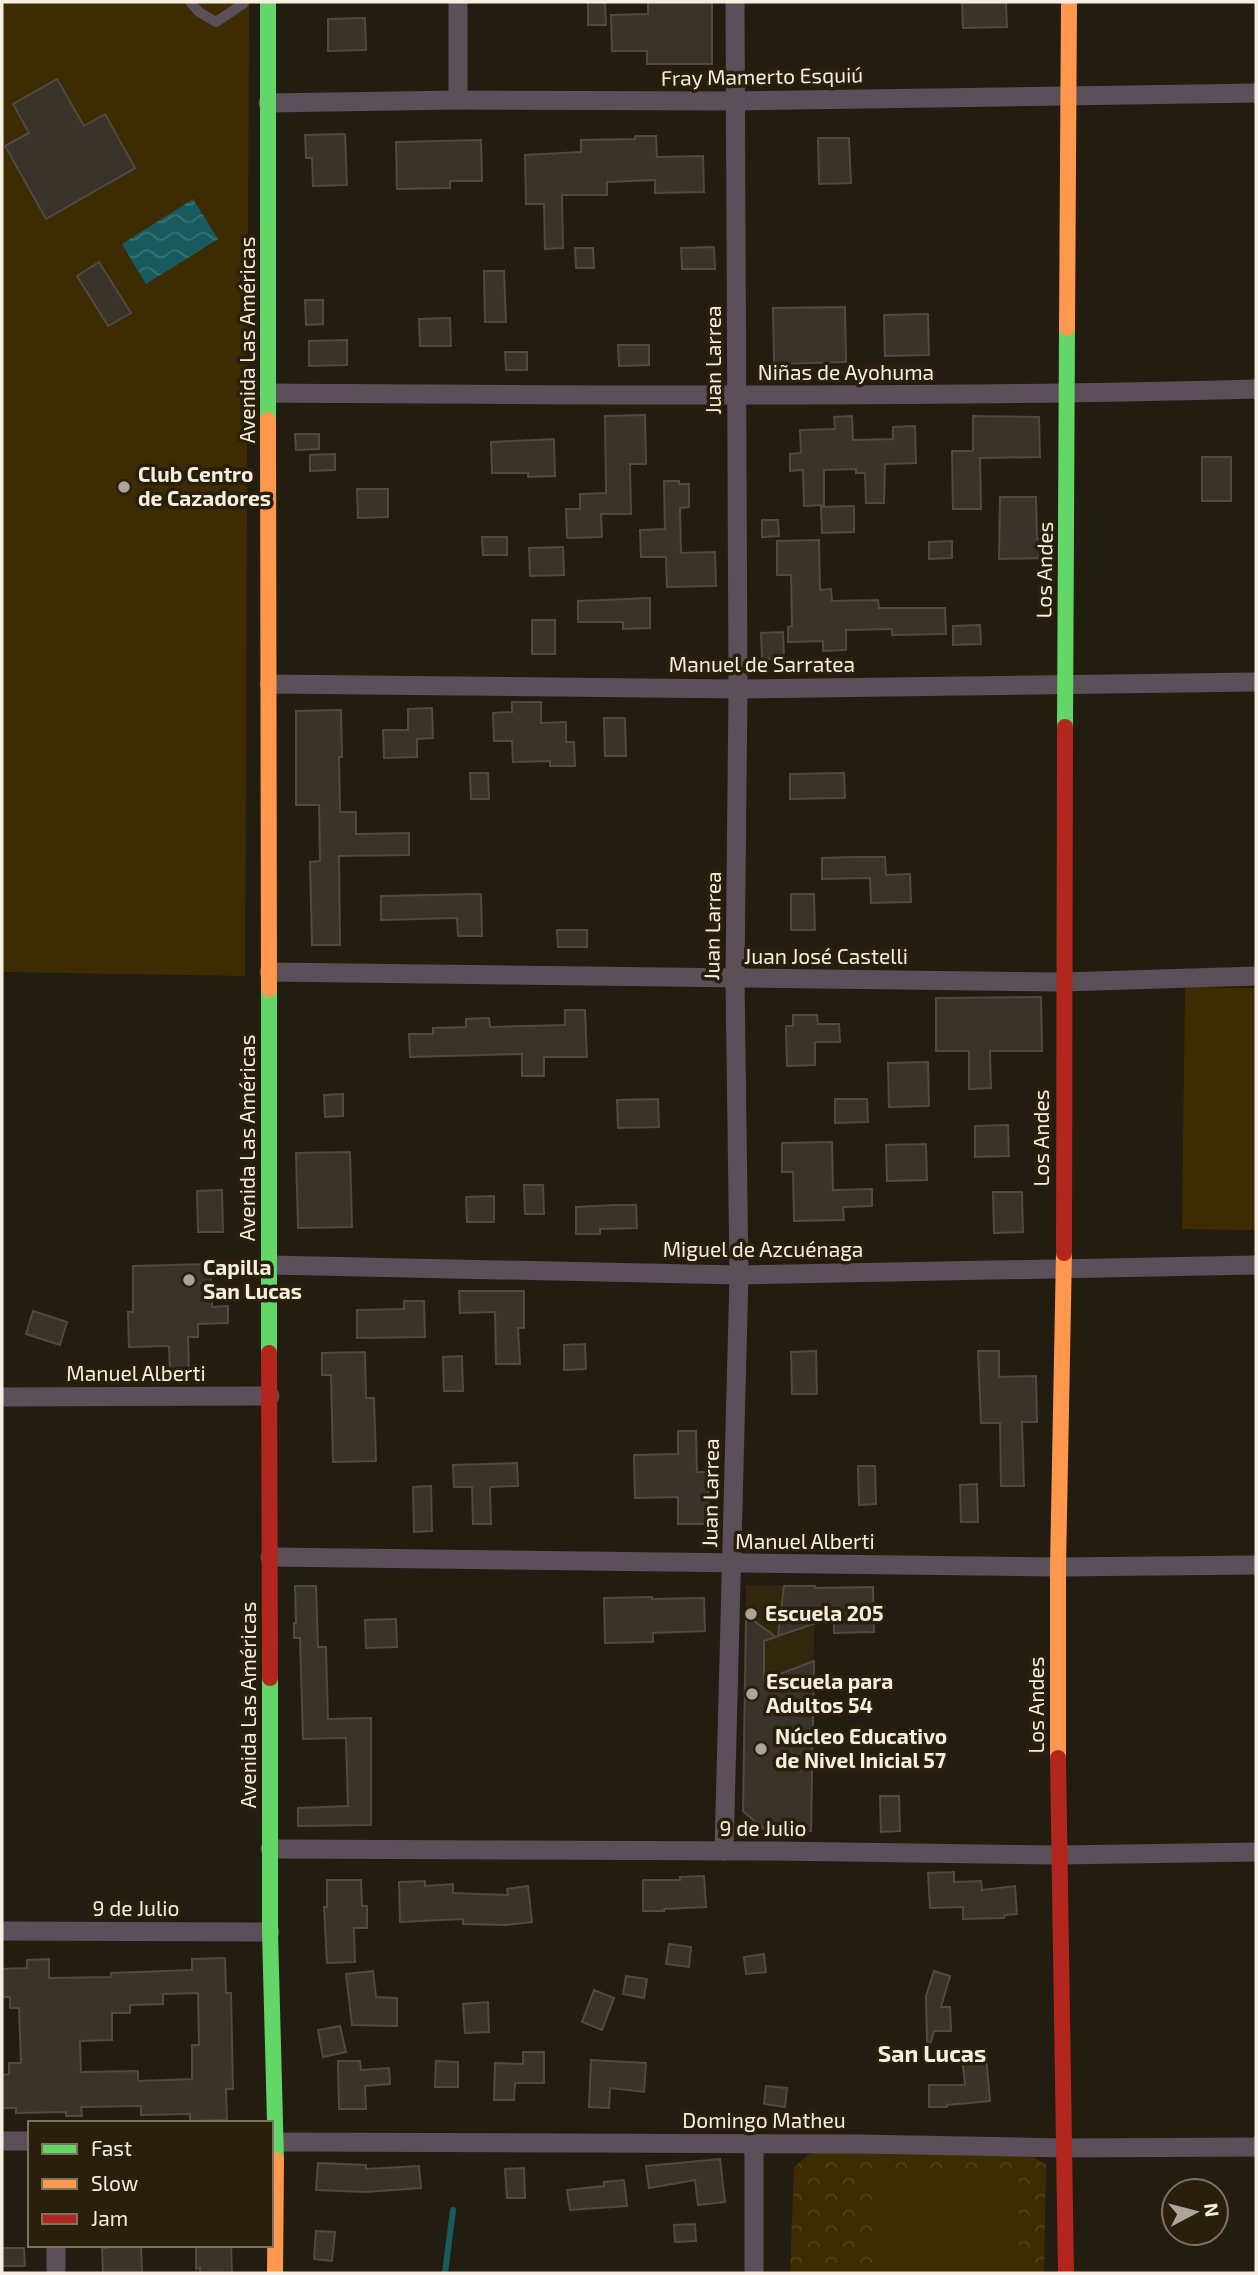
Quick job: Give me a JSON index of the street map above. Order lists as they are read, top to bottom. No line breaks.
{"streets":{"street":["Fray Mamerto Esquiú","Avenida Las Américas","Juan Larrea","Niñas de Ayohuma","Los Andes","Manuel de Sarratea","Juan José Castelli","Miguel de Azcuénaga","Manuel Alberti","9 de Julio","Domingo Matheu"]},"crossings":[["Fray Mamerto Esquiú","Avenida Las Américas"],["Fray Mamerto Esquiú","Juan Larrea"],["Fray Mamerto Esquiú","Los Andes"],["Avenida Las Américas","Niñas de Ayohuma"],["Avenida Las Américas","Manuel de Sarratea"],["Avenida Las Américas","Juan José Castelli"],["Avenida Las Américas","Miguel de Azcuénaga"],["Avenida Las Américas","Manuel Alberti"],["Avenida Las Américas","9 de Julio"],["Avenida Las Américas","Domingo Matheu"],["Juan Larrea","Niñas de Ayohuma"],["Juan Larrea","Manuel de Sarratea"],["Juan Larrea","Juan José Castelli"],["Juan Larrea","Miguel de Azcuénaga"],["Juan Larrea","Manuel Alberti"],["Juan Larrea","9 de Julio"],["Niñas de Ayohuma","Los Andes"],["Los Andes","Manuel de Sarratea"],["Los Andes","Juan José Castelli"],["Los Andes","Miguel de Azcuénaga"],["Los Andes","Manuel Alberti"],["Los Andes","9 de Julio"],["Los Andes","Domingo Matheu"]],"districts":["San Lucas"],"places":["Club Centro de Cazadores","Capilla San Lucas","Escuela 205","Escuela para Adultos 54","Núcleo Educativo de Nivel Inicial 57"],"legend":["Fast","Slow","Jam"],"north":"right"}
